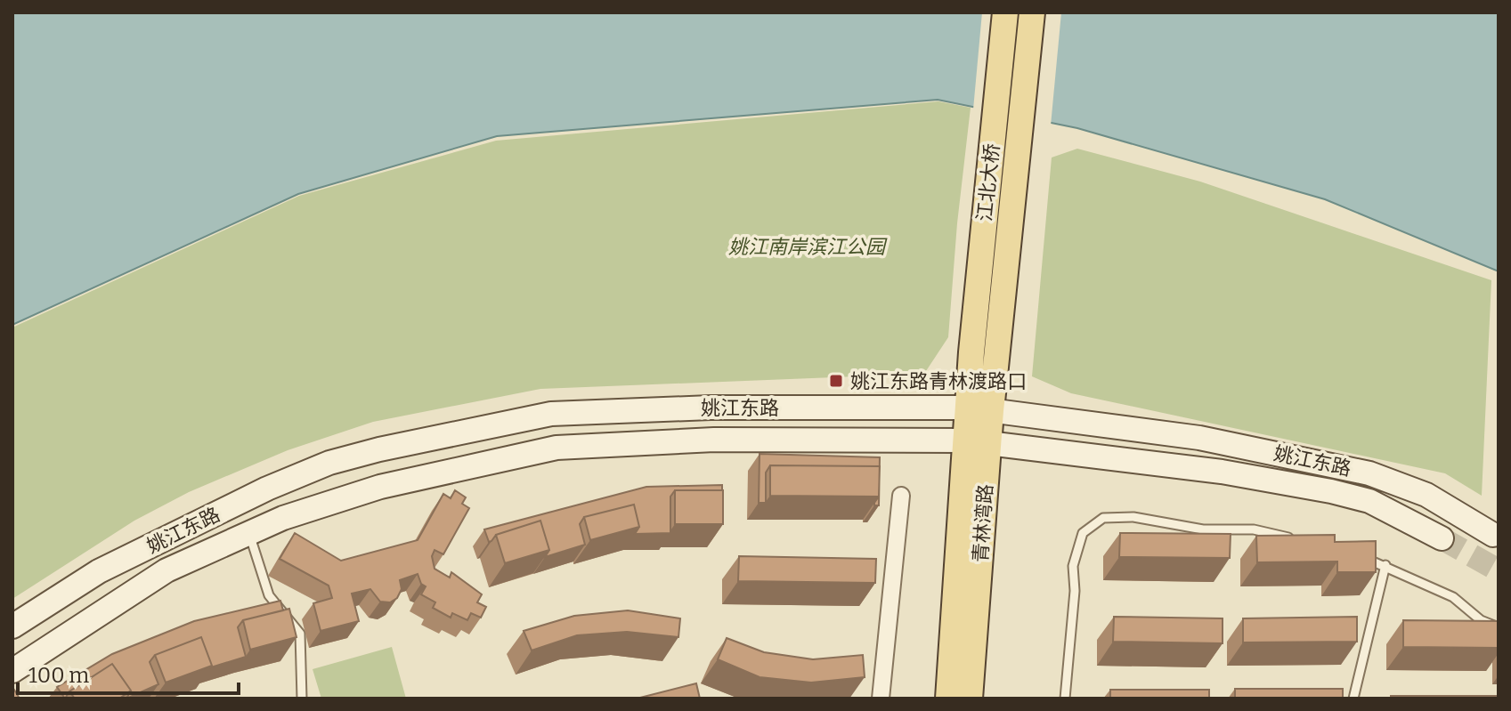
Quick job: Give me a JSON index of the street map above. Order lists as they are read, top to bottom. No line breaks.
{"streets":{"main road":["江北大桥","姚江东路","青林湾路"]},"crossings":[["江北大桥","青林湾路"],["姚江东路","青林湾路"]],"parks":["姚江南岸滨江公园"],"places":{"transit":["姚江东路青林渡路口"]},"scale_bar":"100 m"}
